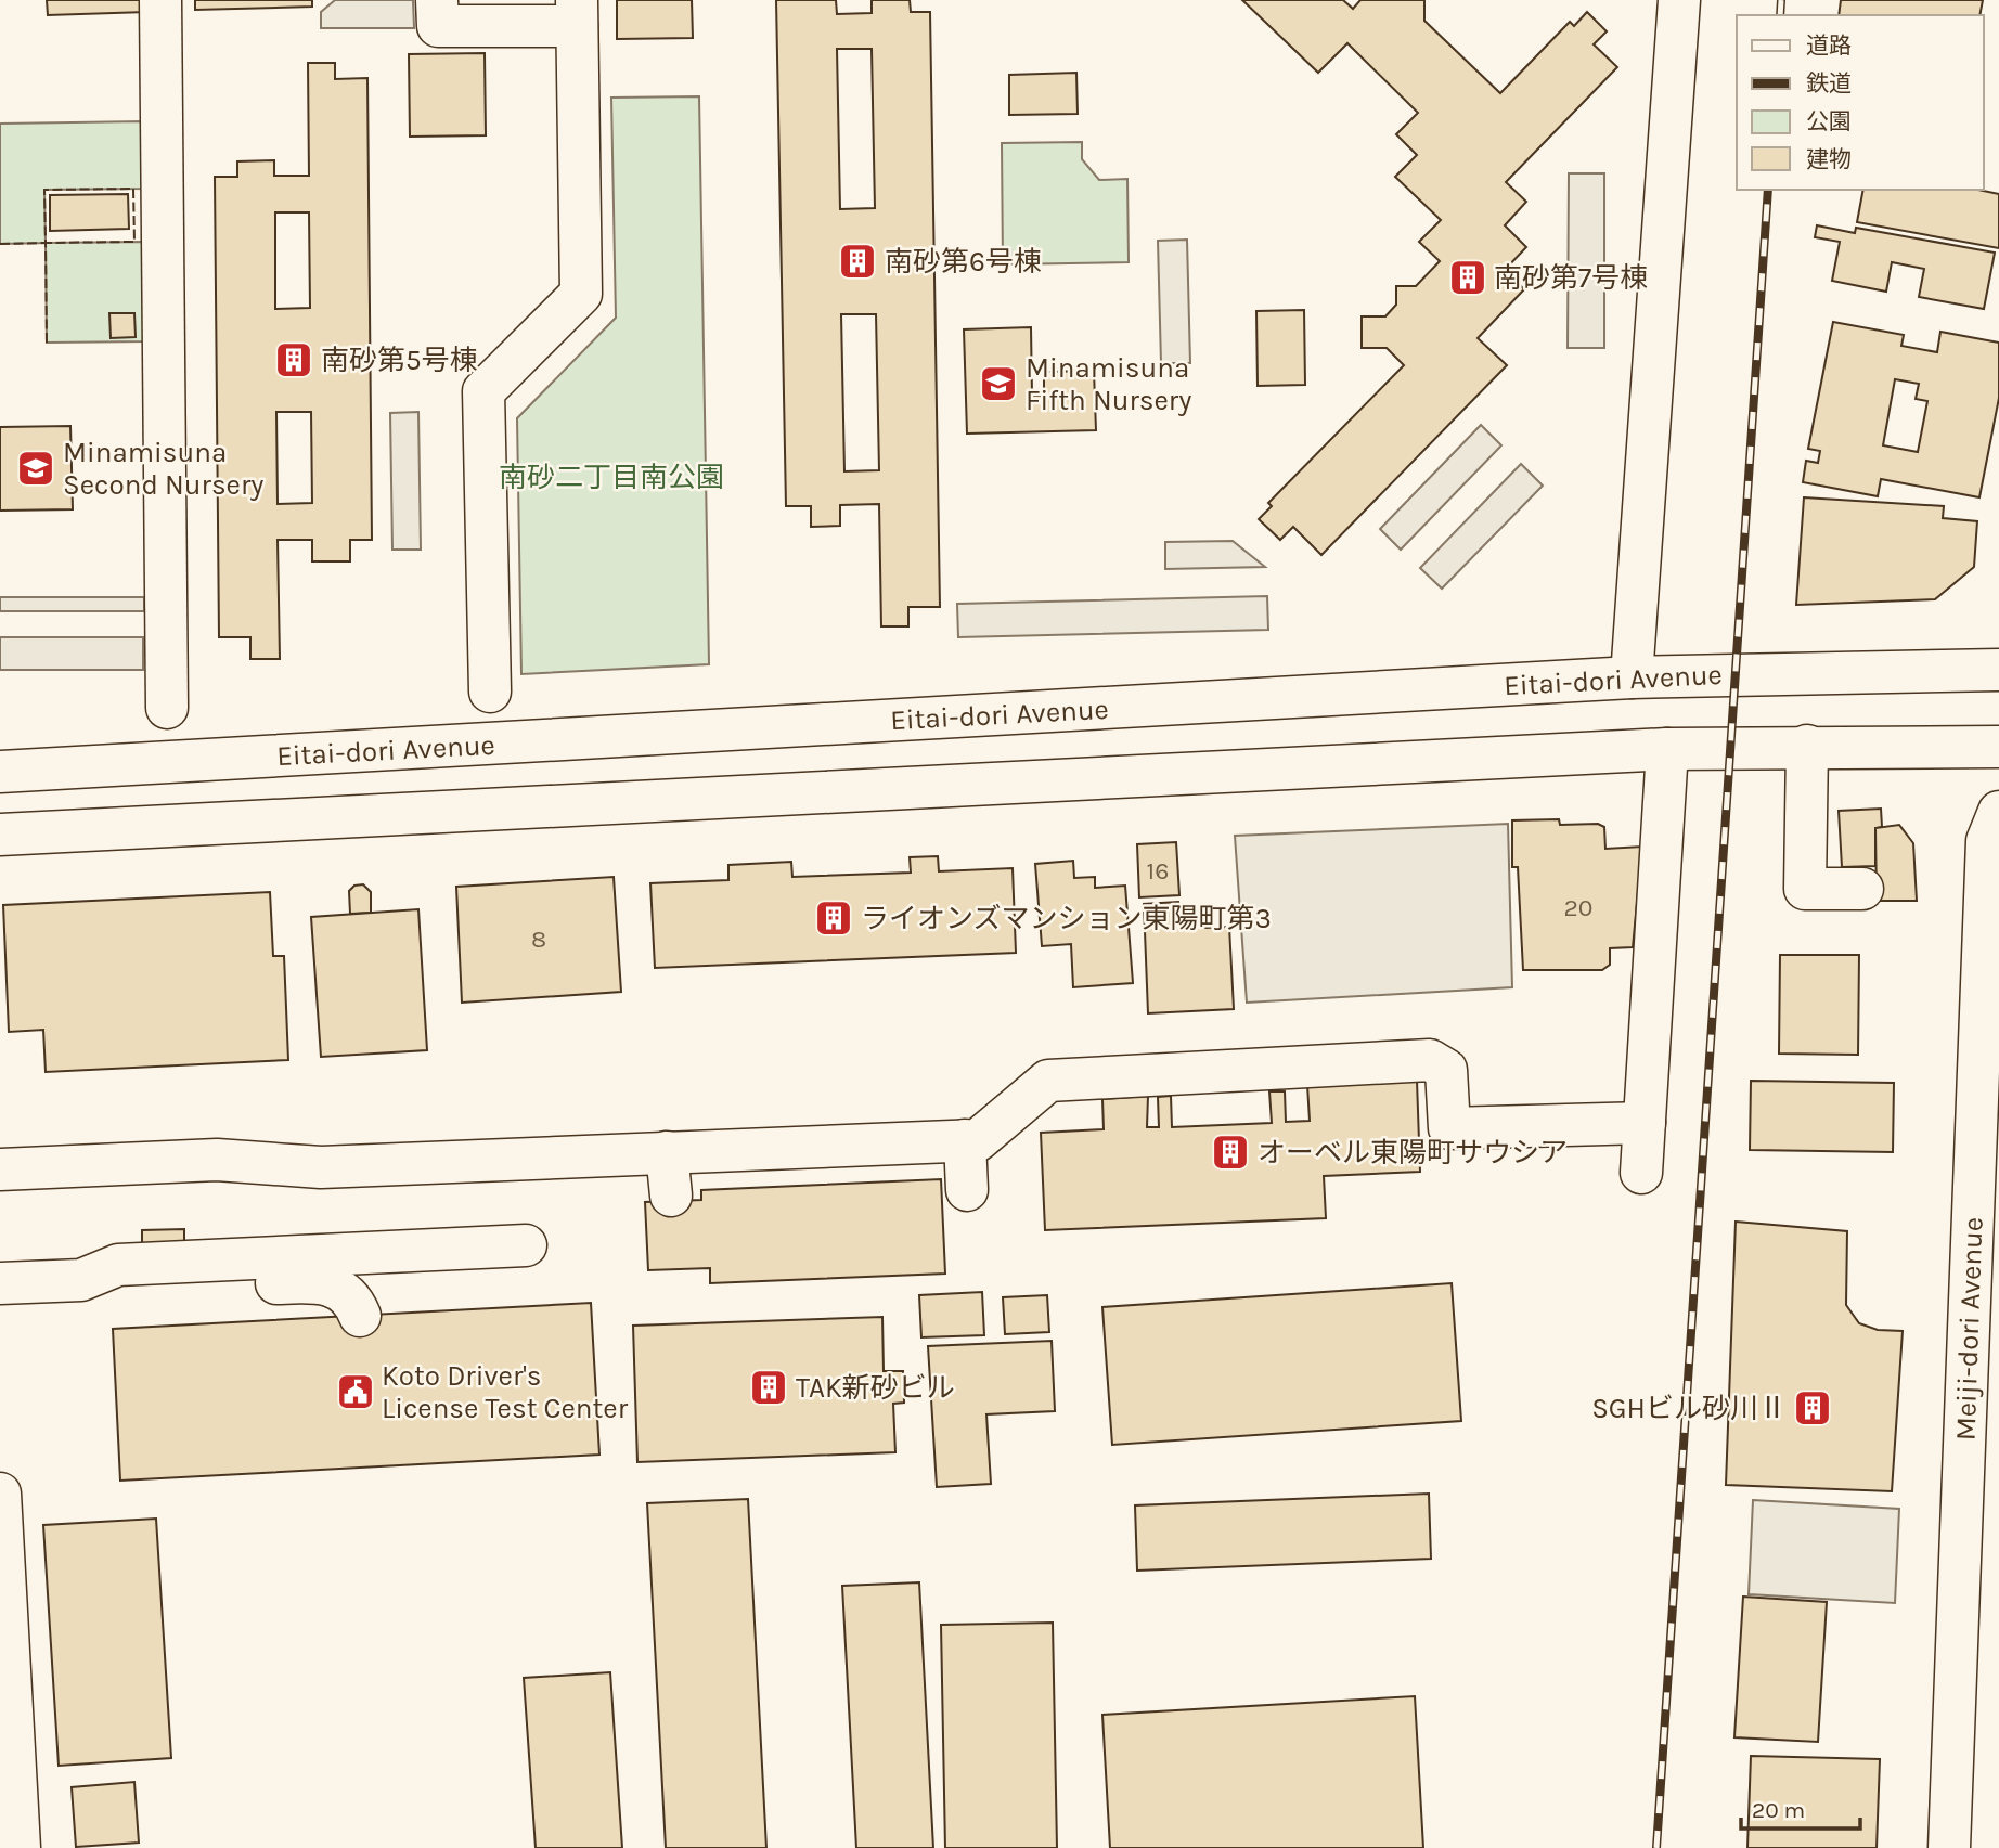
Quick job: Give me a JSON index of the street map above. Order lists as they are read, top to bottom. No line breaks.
{"streets":{"main road":["Eitai-dori Avenue","Meiji-dori Avenue"]},"parks":["南砂二丁目南公園"],"places":{"building":["南砂第6号棟","南砂第7号棟","南砂第5号棟","ライオンズマンション東陽町第3","オーベル東陽町サウシア","TAK新砂ビル","SGHビル砂川Ⅱ"],"school or university":["Minamisuna Fifth Nursery","Minamisuna Second Nursery"],"public building":["Koto Driver's License Test Center"]},"house_numbers":["16","20","8"],"legend":["道路","鉄道","公園","建物"],"scale_bar":"20 m"}
